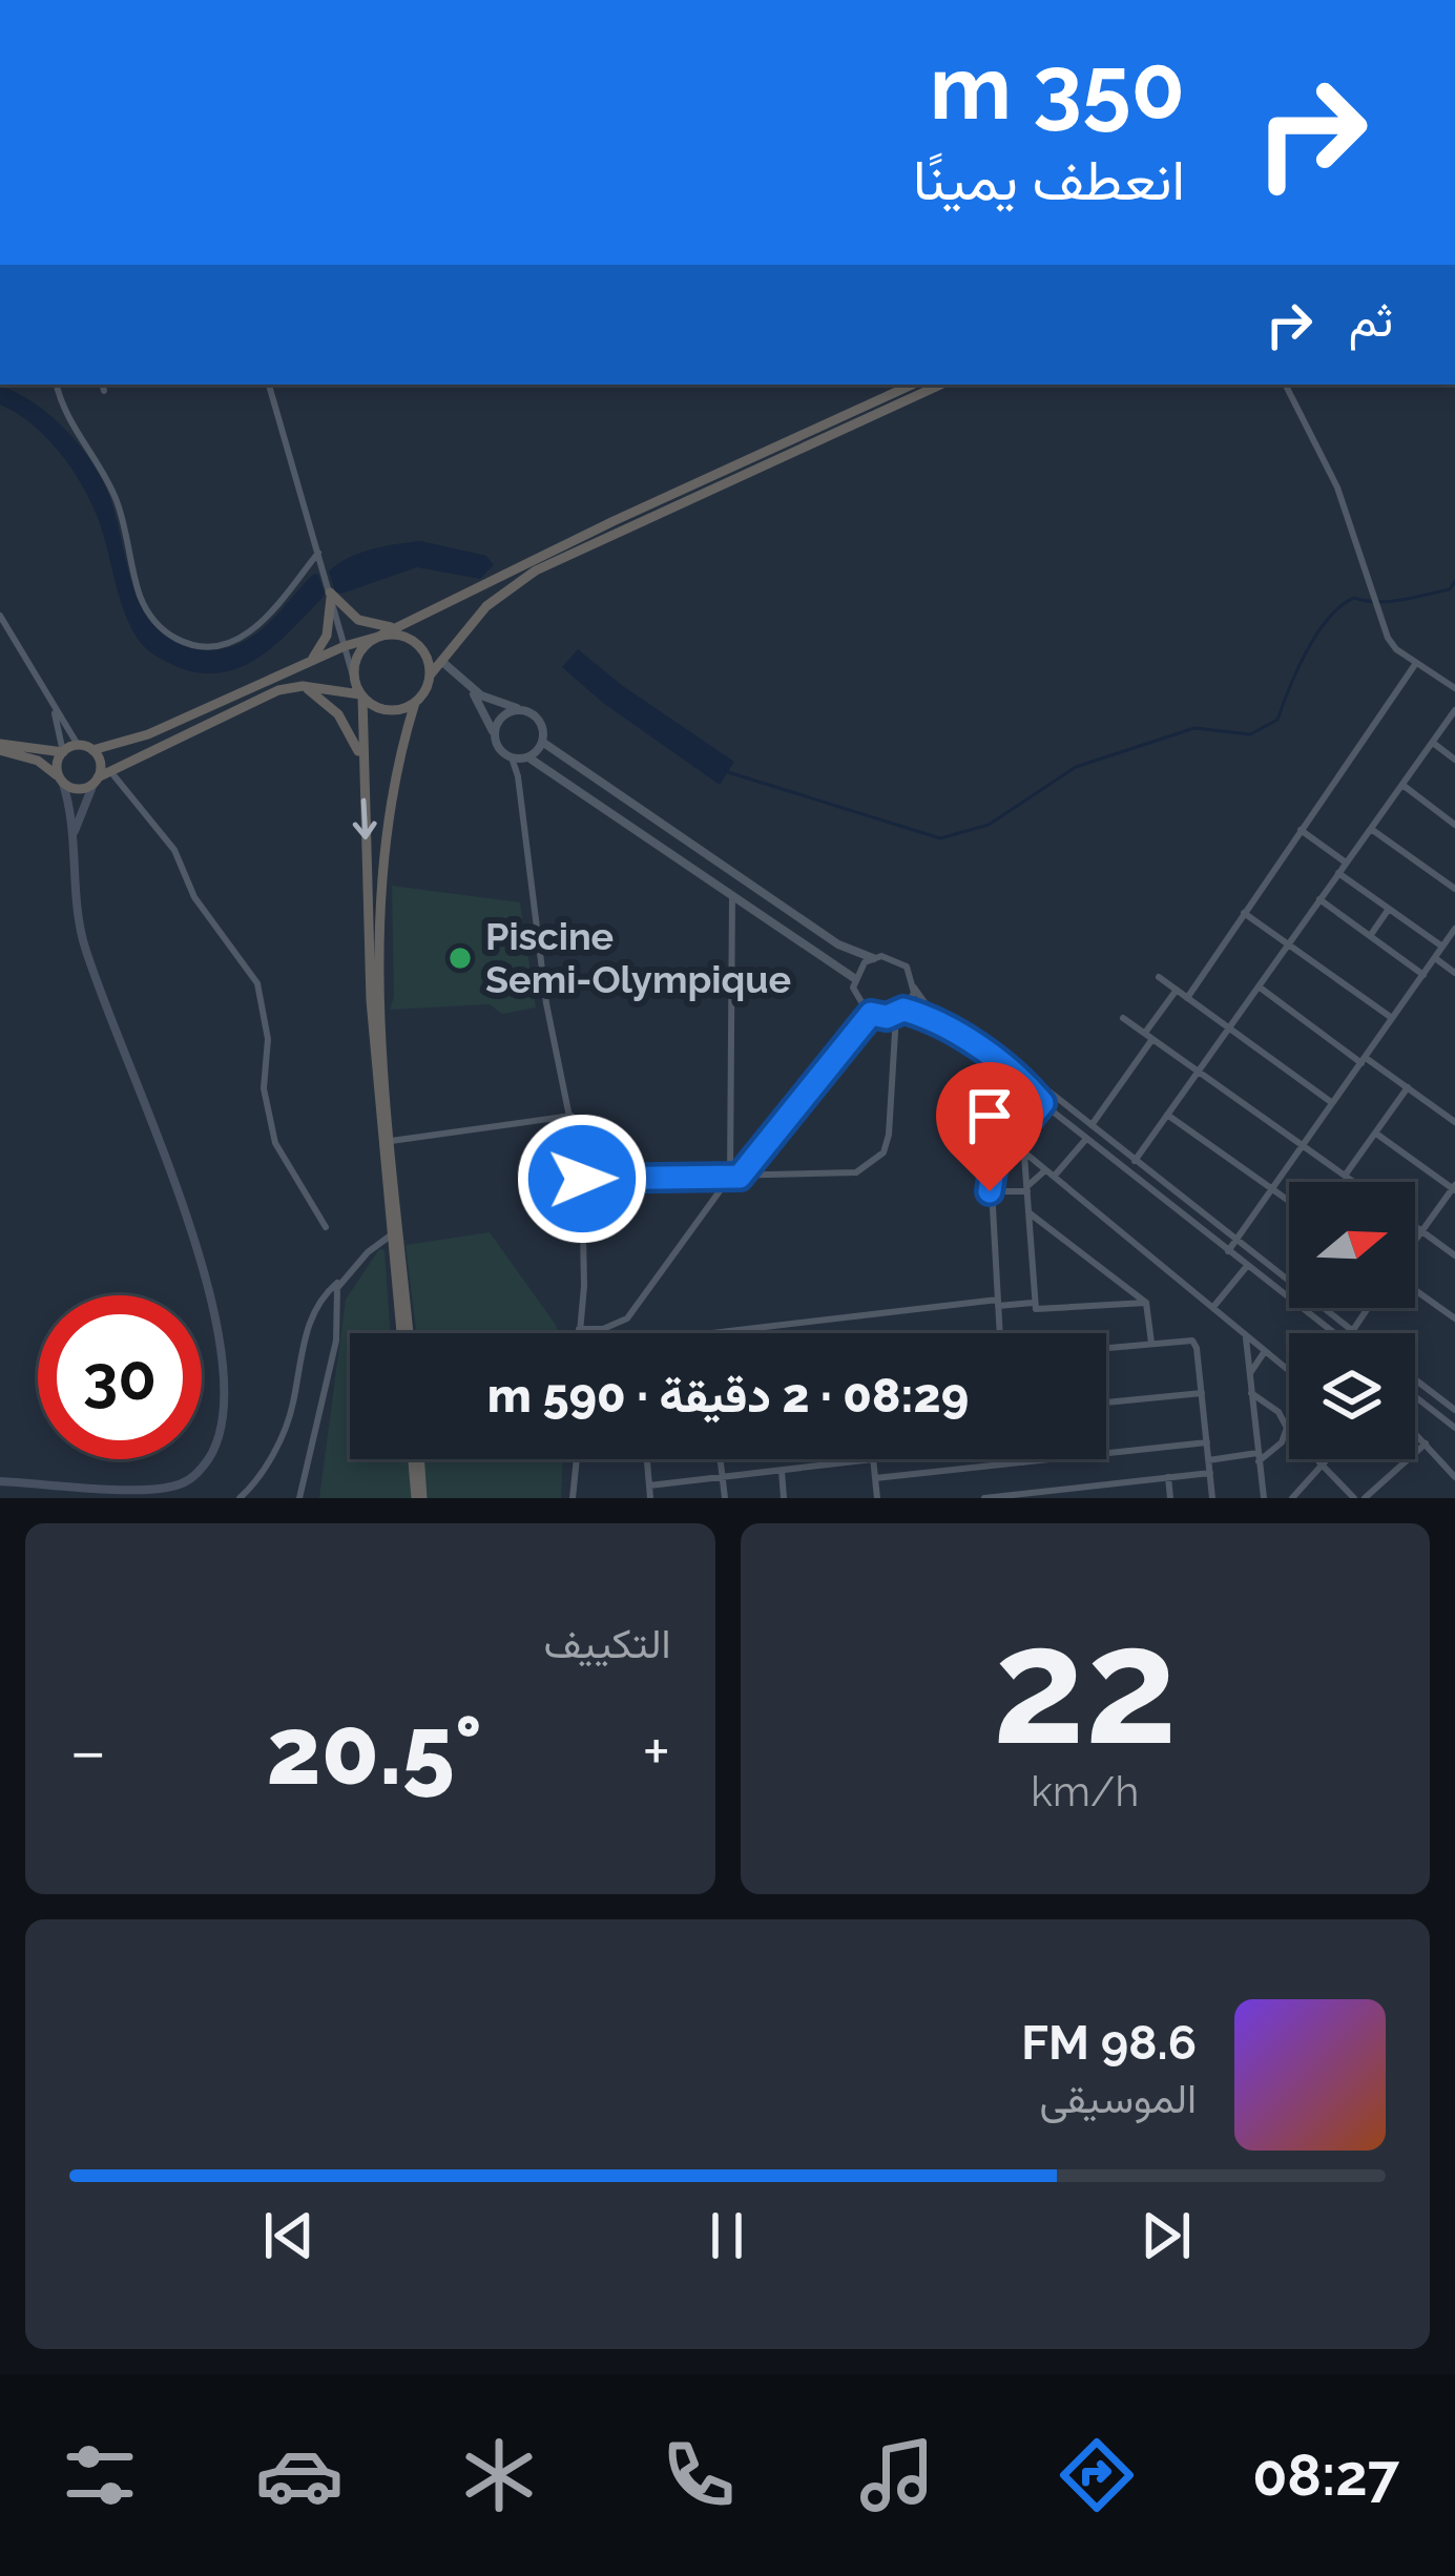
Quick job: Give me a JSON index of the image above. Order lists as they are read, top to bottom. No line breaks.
{"places":["Piscine Semi-Olympique"],"north":"right","page":{"turn":["350 m","انعطف يمينًا"],"then":"ثم","limit":"30","trip":"08:29 · 2 دقيقة · 590 m","tile":[["22","km/h"],"التكييف"],"heat":["−","20.5°","+"],"song":["98.6 FM","الموسيقى"],"tabs":"08:27"}}
